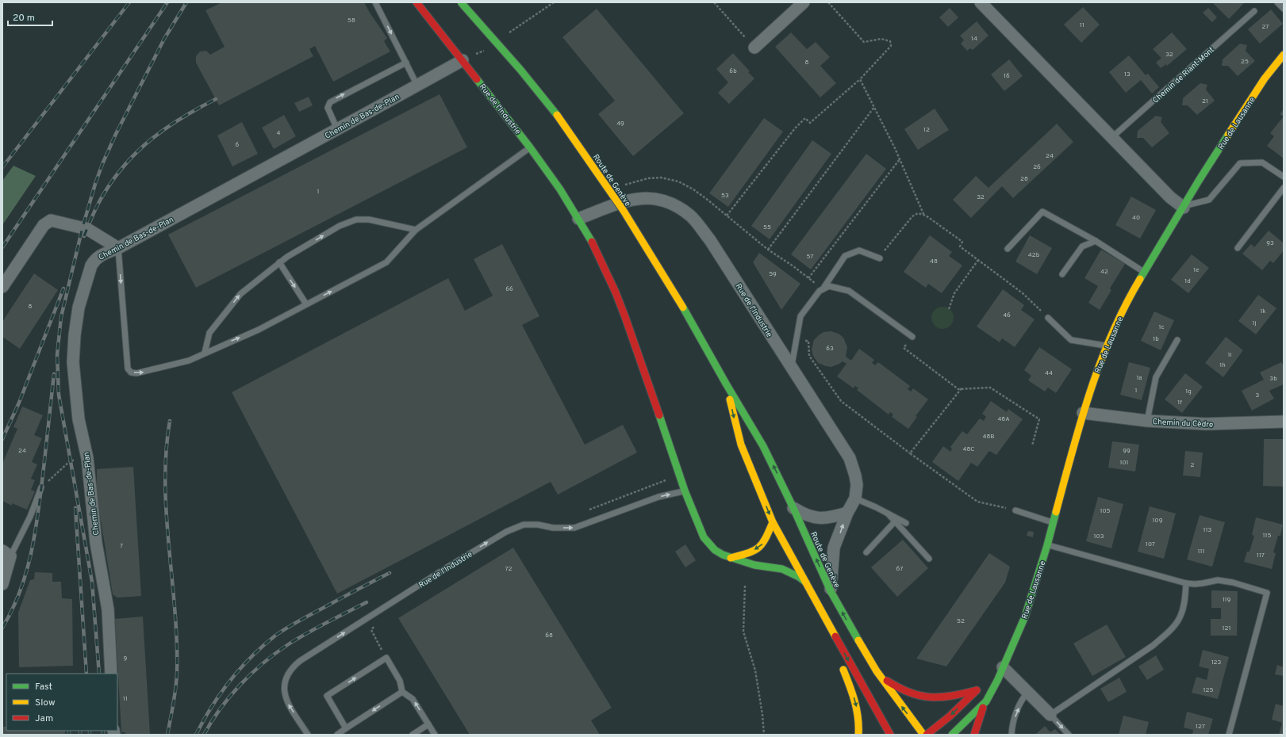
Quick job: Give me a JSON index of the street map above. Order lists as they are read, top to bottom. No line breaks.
{"streets":{"street":["Rue de l'Industrie","Chemin de Bas-de-Plan","Rue de Lausanne","Route de Genève","Chemin du Cèdre"],"lane":["Chemin de Riant-Mont"]},"crossings":[["Rue de l'Industrie","Chemin de Bas-de-Plan"],["Rue de l'Industrie","Route de Genève"],["Rue de Lausanne","Chemin du Cèdre"]],"house_numbers":["58","11","27","14","32","25","8","6b","13","16","21","49","12","4","6","24","26","28","1","53","32","40","55","93","42b","57","48","1e","42","59","1d","66","8","1k","46","1j","1c","1b","63","1i","1h","44","1a","3b","1","1g","3","1f","48A","48B","48C","24","99","101","2","105","109","113","115","103","107","7","111","117","72","67","119","52","121","68","9","123","125","11","127"],"legend":["Fast","Slow","Jam"],"scale_bar":"20 m"}
